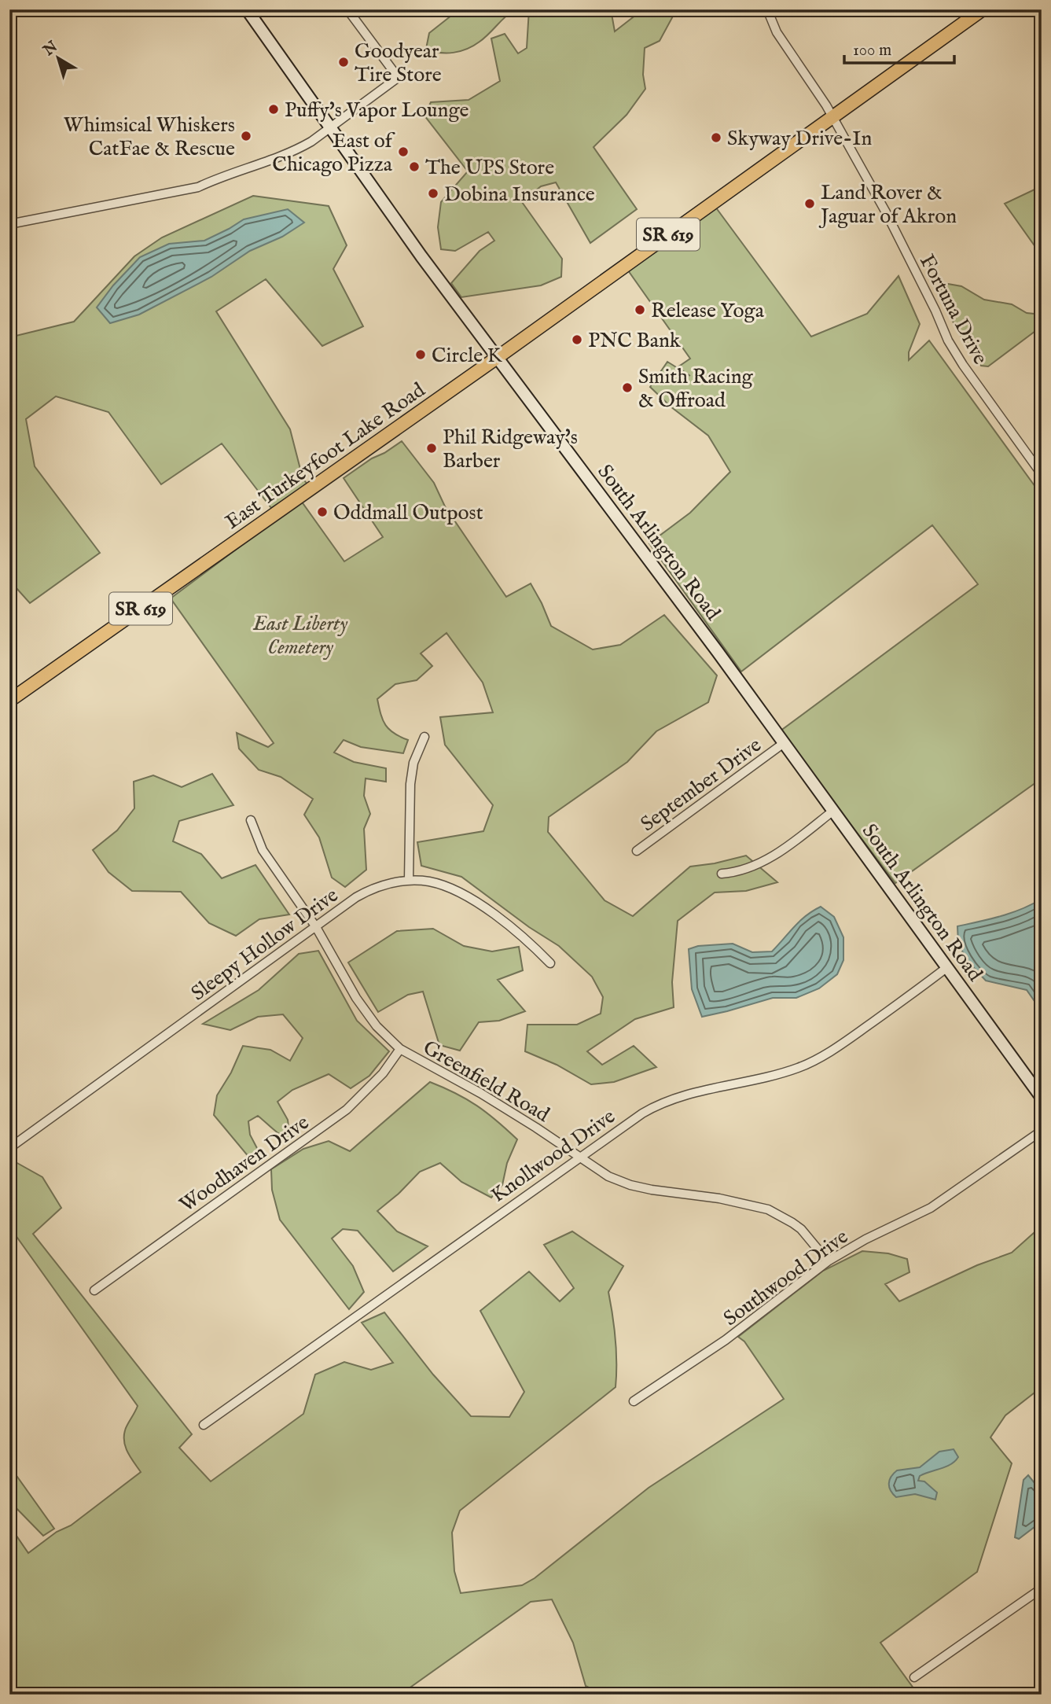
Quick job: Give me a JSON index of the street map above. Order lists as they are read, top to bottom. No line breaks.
{"streets":{"main road":["SR 619","East Turkeyfoot Lake Road","South Arlington Road"],"street":["Fortuna Drive","September Drive","Sleepy Hollow Drive","Greenfield Road","Knollwood Drive","Woodhaven Drive","Southwood Drive"]},"crossings":[["Fortuna Drive","East Turkeyfoot Lake Road"],["East Turkeyfoot Lake Road","South Arlington Road"],["South Arlington Road","September Drive"],["South Arlington Road","Knollwood Drive"],["Sleepy Hollow Drive","Greenfield Road"],["Greenfield Road","Knollwood Drive"],["Greenfield Road","Woodhaven Drive"],["Greenfield Road","Southwood Drive"]],"parks":["East Liberty Cemetery"],"places":["Goodyear Tire Store","Puffy's Vapor Lounge","Whimsical Whiskers CatFae & Rescue","Skyway Drive-In","East of Chicago Pizza","The UPS Store","Dobina Insurance","Land Rover & Jaguar of Akron","Release Yoga","PNC Bank","Circle K","Smith Racing & Offroad","Phil Ridgeway's Barber","Oddmall Outpost"],"scale_bar":"100 m","north":"top left"}
